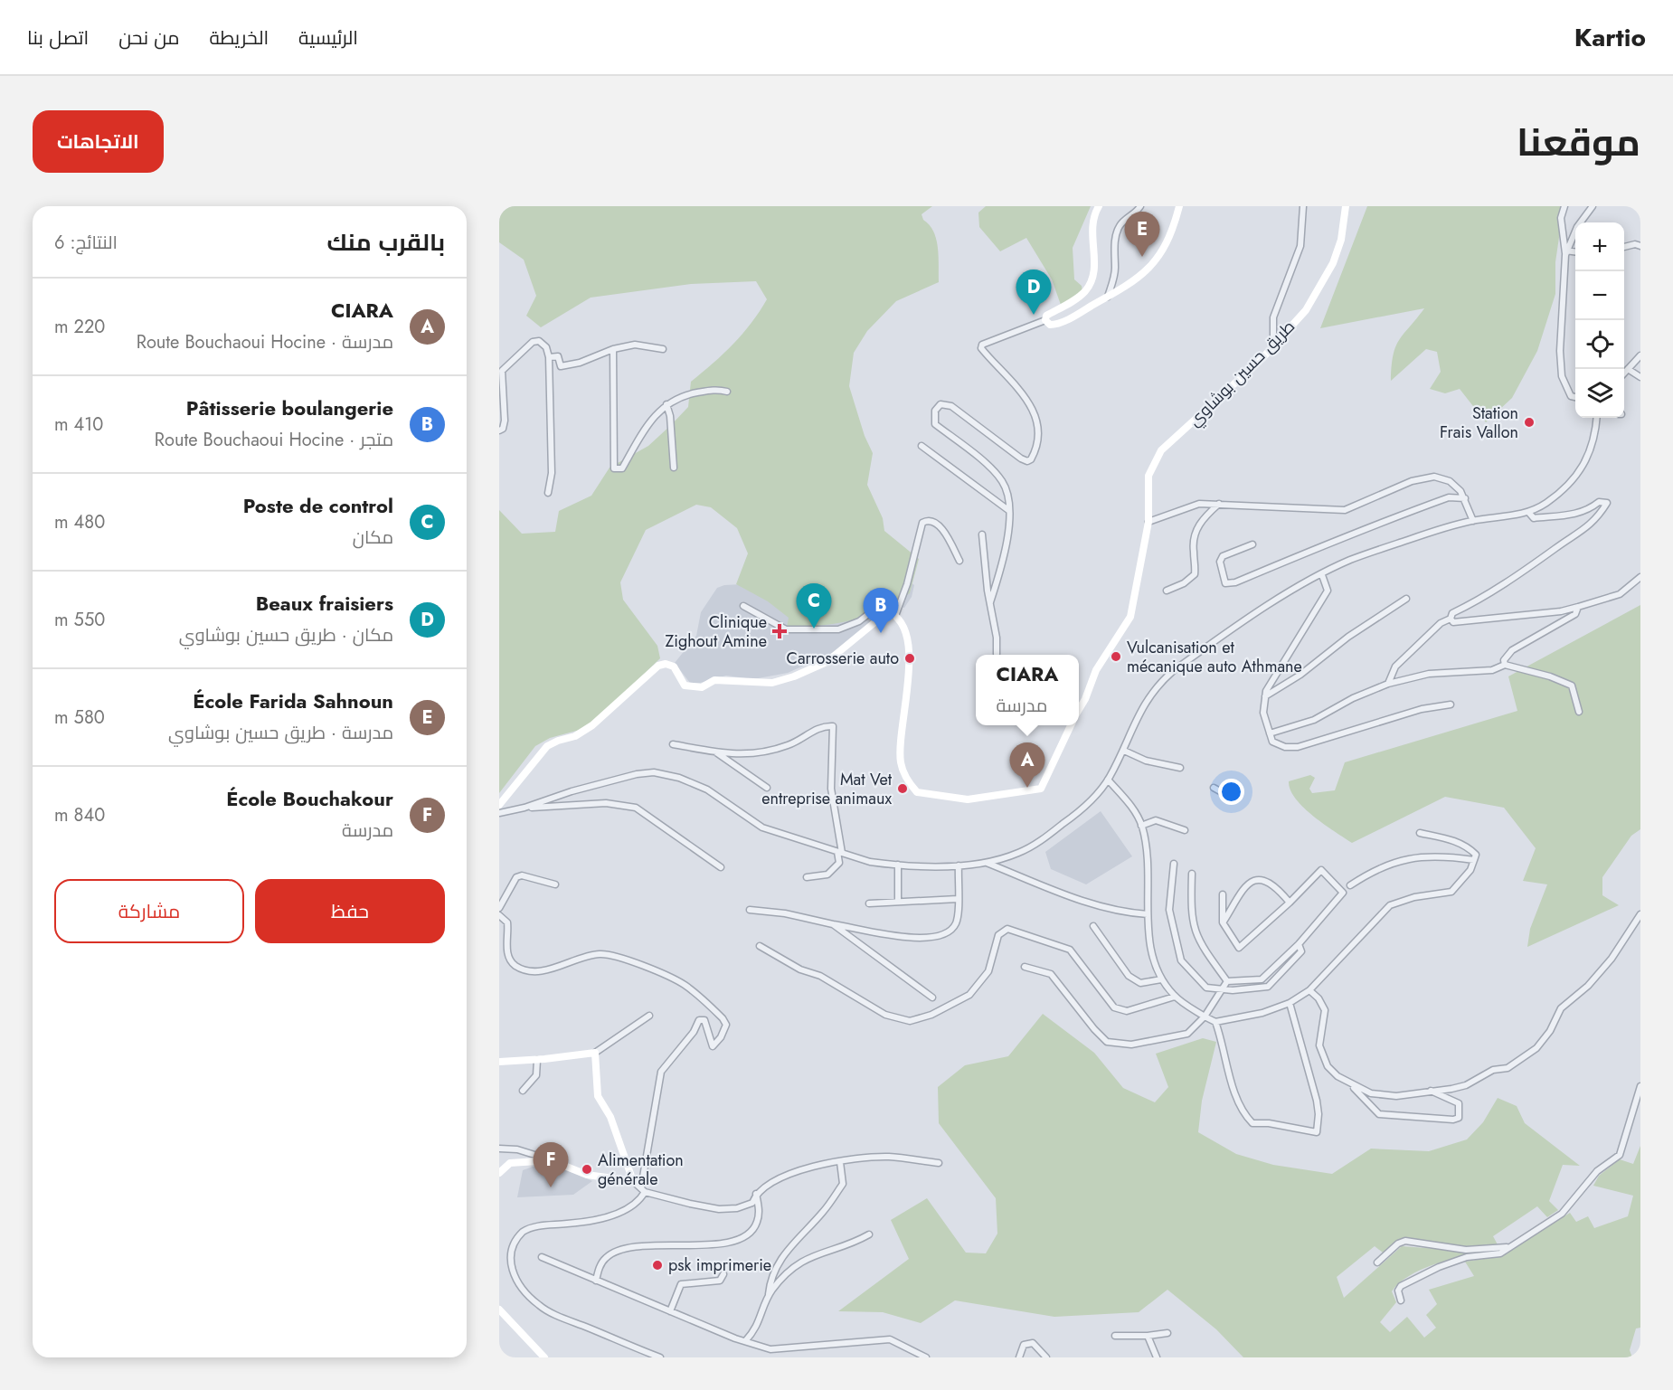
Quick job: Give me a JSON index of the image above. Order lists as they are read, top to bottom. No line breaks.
{"streets":{"street":["طريق حسين بوشاوي"]},"places":{"other":["Station Frais Vallon","Vulcanisation et mécanique auto Athmane","Carrosserie auto","Mat Vet entreprise animaux","Alimentation générale","psk imprimerie"],"health":["Clinique Zighout Amine"]},"page":{"header":"Kartio","nav":["الرئيسية","الخريطة","من نحن","اتصل بنا"],"title":"موقعنا","buttons":["الاتجاهات",["حفظ","مشاركة"]],"heading":["بالقرب منك","النتائج: 6"],"pins":["E","D","C","B","A","F"],"map_buttons":["+","−"],"list":[{"mark":"A","name":"CIARA","note":"مدرسة · Route Bouchaoui Hocine","value":"220 m"},{"mark":"B","name":"Pâtisserie boulangerie","note":"متجر · Route Bouchaoui Hocine","value":"410 m"},{"mark":"C","name":"Poste de control","note":"مكان","value":"480 m"},{"mark":"D","name":"Beaux fraisiers","note":"مكان · طريق حسين بوشاوي","value":"550 m"},{"mark":"E","name":"École Farida Sahnoun","note":"مدرسة · طريق حسين بوشاوي","value":"580 m"},{"mark":"F","name":"École Bouchakour","note":"مدرسة","value":"840 m"}],"popup":["CIARA","مدرسة"]}}
